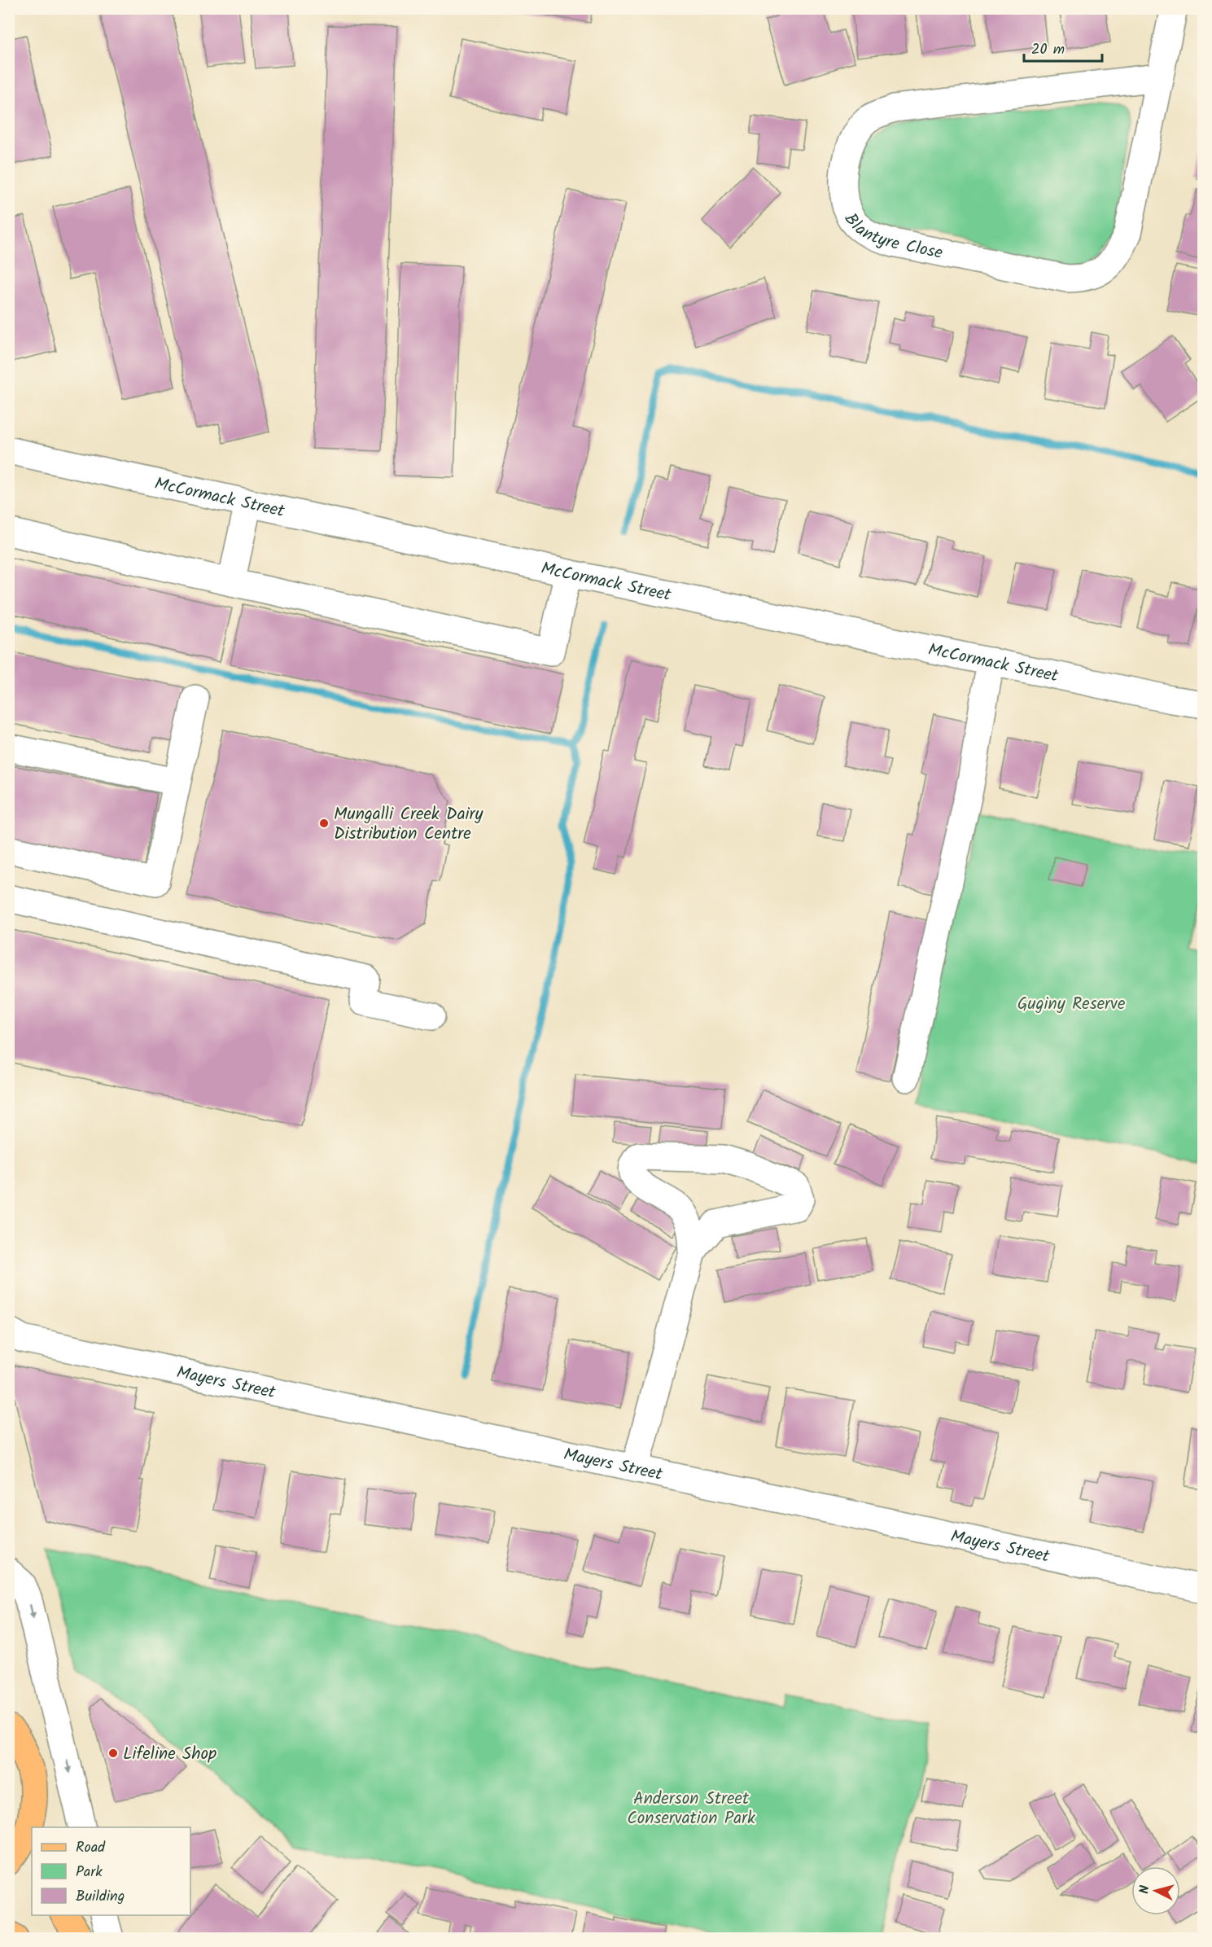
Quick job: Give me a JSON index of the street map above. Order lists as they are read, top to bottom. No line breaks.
{"streets":{"street":["Blantyre Close","McCormack Street","Mayers Street"]},"parks":["Guginy Reserve","Anderson Street Conservation Park"],"places":["Mungalli Creek Dairy Distribution Centre","Lifeline Shop"],"legend":["Road","Park","Building"],"scale_bar":"20 m","north":"left"}
